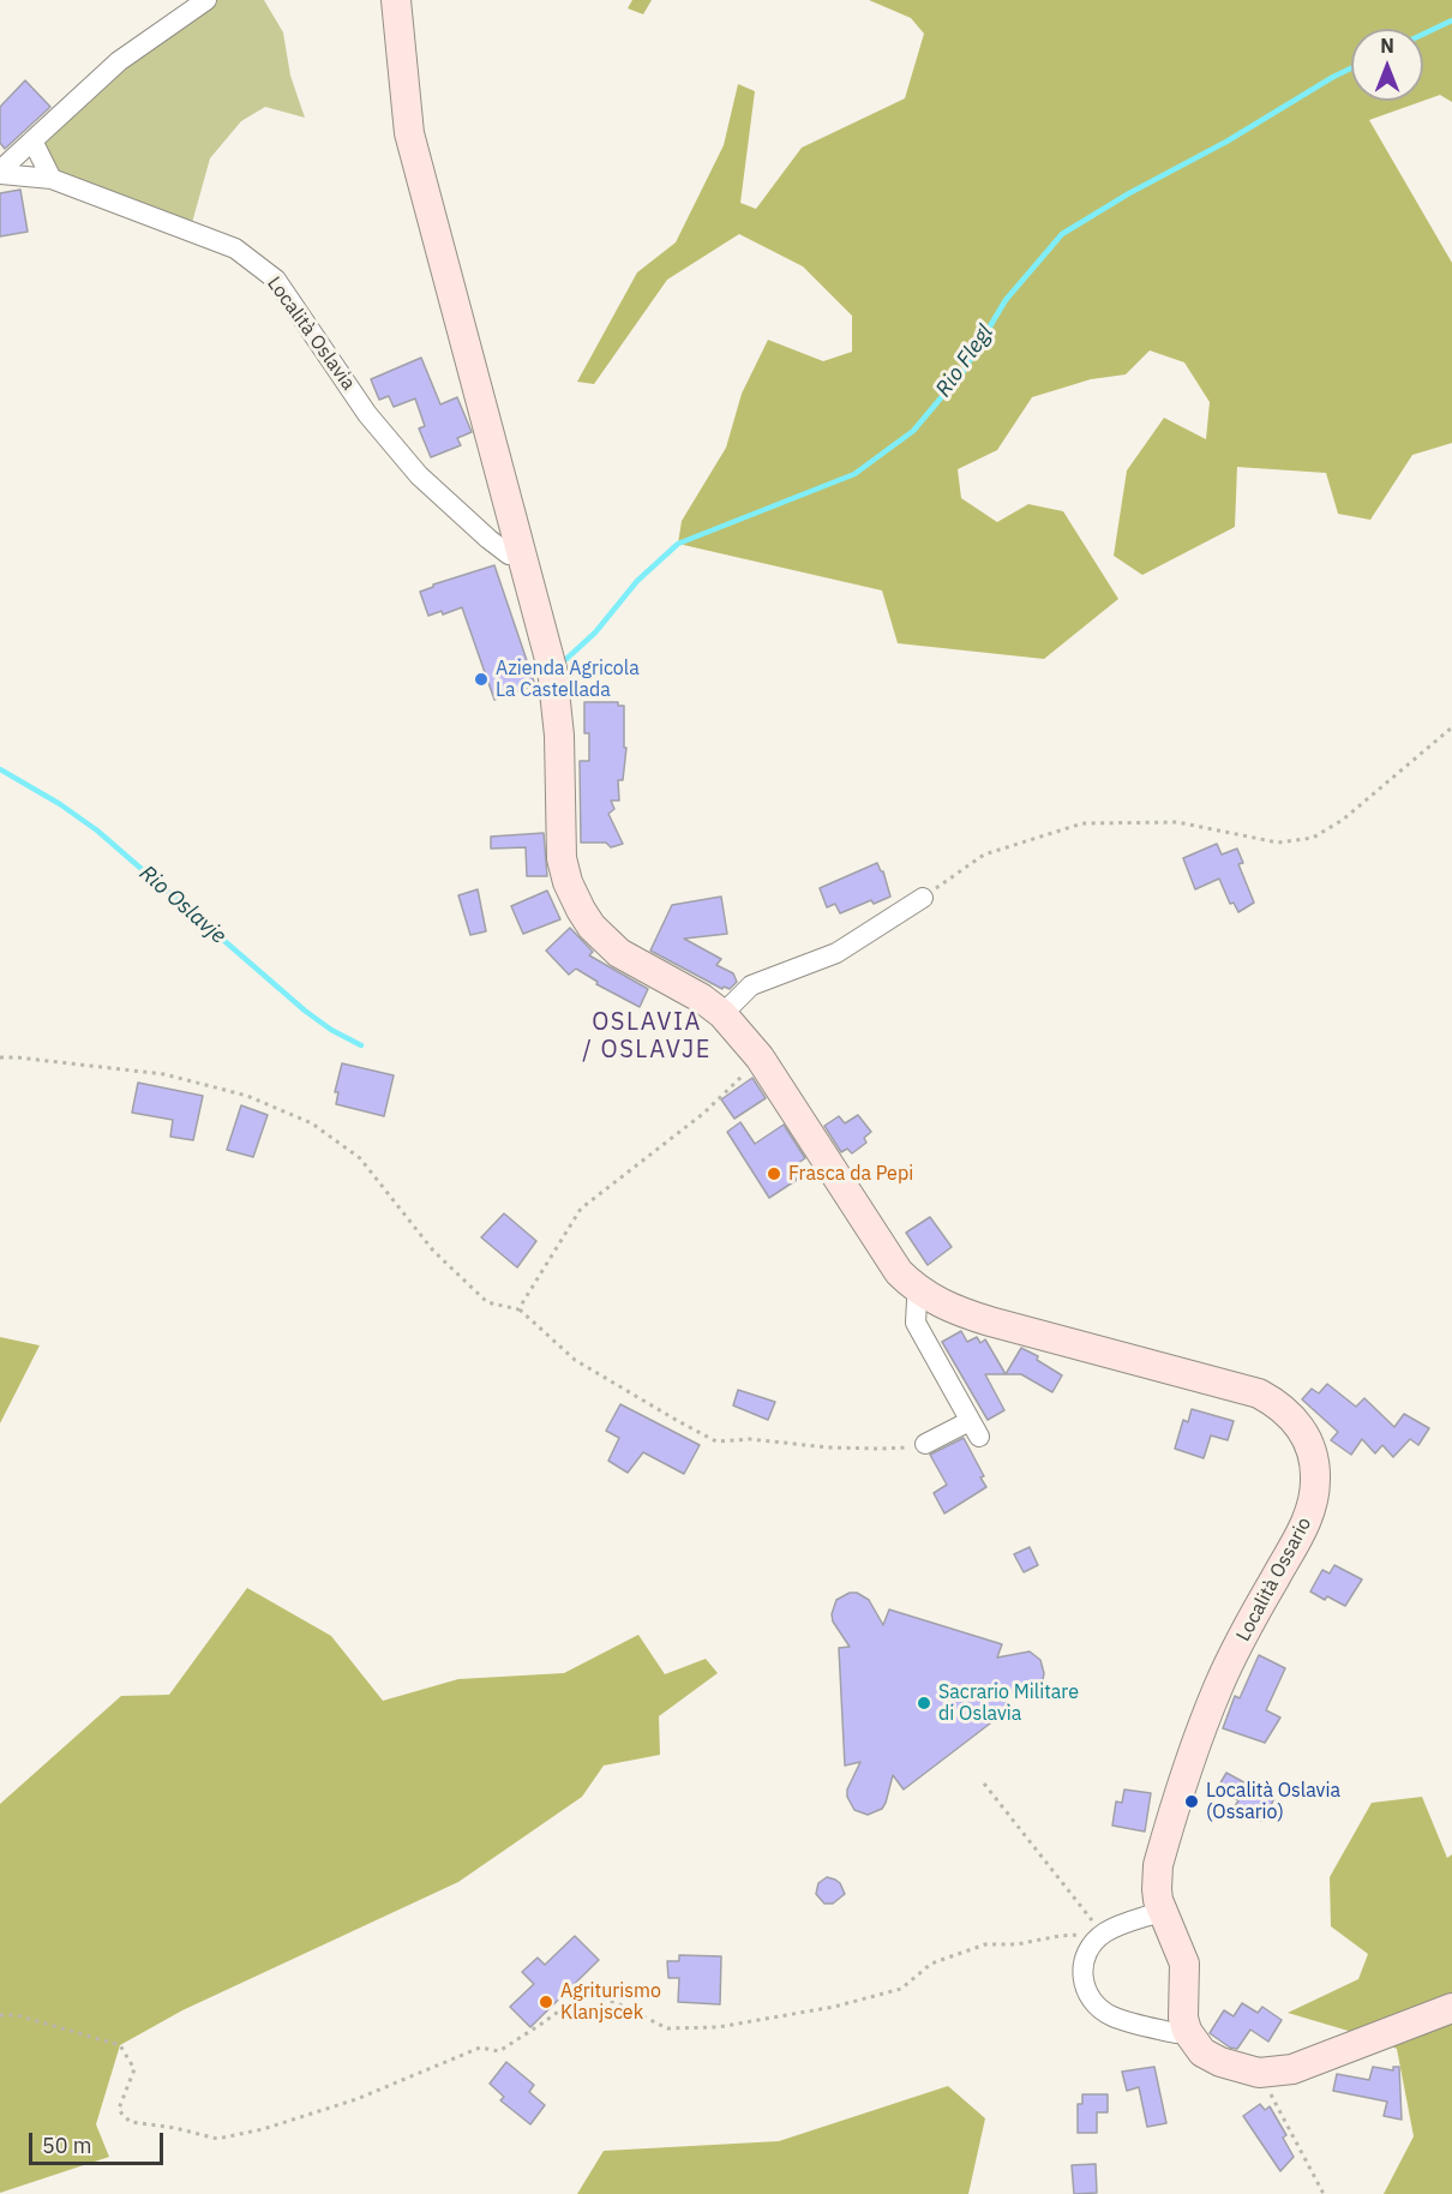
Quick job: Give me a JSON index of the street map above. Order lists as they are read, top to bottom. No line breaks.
{"streets":{"street":["Località Oslavia","Località Ossario"]},"crossings":[["Località Oslavia","Località Ossario"]],"districts":["OSLAVIA / OSLAVJE"],"water":["Rio Flegl","Rio Oslavje"],"places":["Azienda Agricola La Castellada","Frasca da Pepi","Sacrario Militare di Oslavia","Località Oslavia (Ossario)","Agriturismo Klanjscek"],"scale_bar":"50 m","north":"top"}
